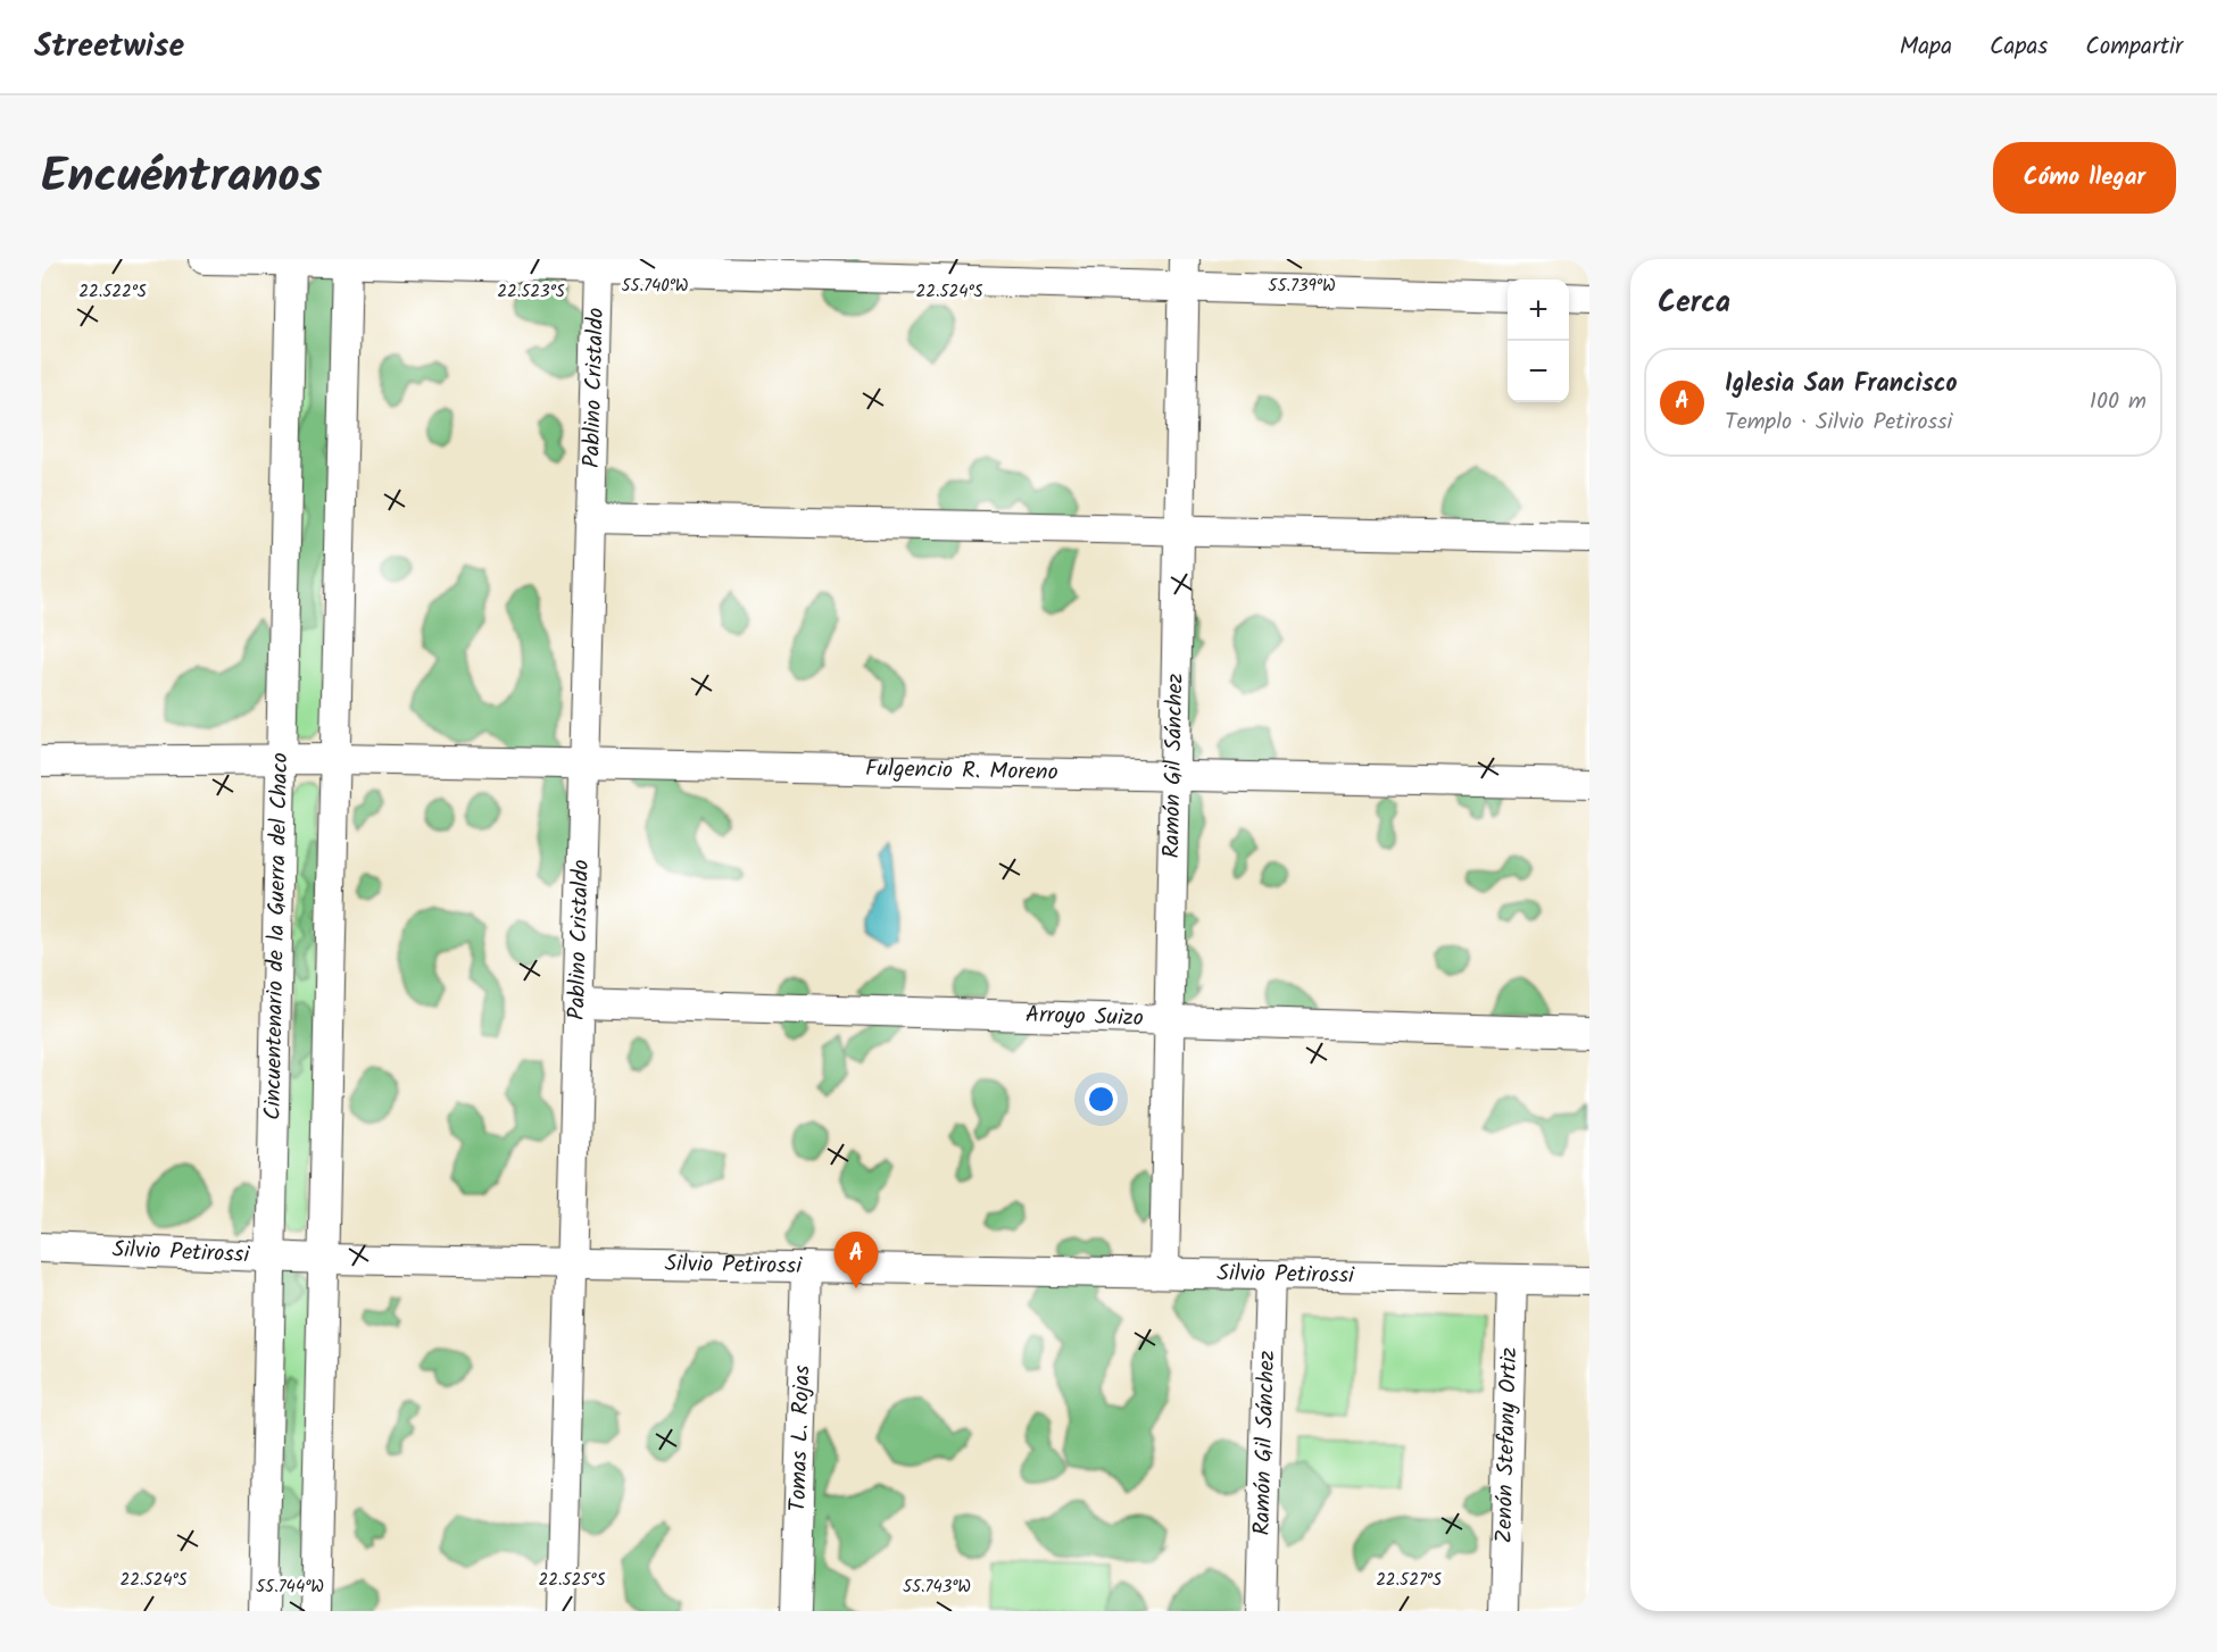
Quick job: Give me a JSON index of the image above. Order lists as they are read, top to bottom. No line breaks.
{"streets":{"street":["Pablino Cristaldo","Ramón Gil Sánchez","Fulgencio R. Moreno","Cincuentenario de la Guerra del Chaco","Arroyo Suizo","Silvio Petirossi","Tomas L. Rojas","Zenón Stefany Ortiz"]},"crossings":[["Pablino Cristaldo","Fulgencio R. Moreno"],["Pablino Cristaldo","Arroyo Suizo"],["Pablino Cristaldo","Silvio Petirossi"],["Ramón Gil Sánchez","Fulgencio R. Moreno"],["Ramón Gil Sánchez","Arroyo Suizo"],["Ramón Gil Sánchez","Silvio Petirossi"],["Fulgencio R. Moreno","Cincuentenario de la Guerra del Chaco"],["Cincuentenario de la Guerra del Chaco","Silvio Petirossi"],["Silvio Petirossi","Tomas L. Rojas"],["Silvio Petirossi","Zenón Stefany Ortiz"]],"page":{"header":"Streetwise","nav":["Mapa","Capas","Compartir"],"title":"Encuéntranos","buttons":"Cómo llegar","heading":"Cerca","map_buttons":["+","−"],"list":[{"mark":"A","name":"Iglesia San Francisco","note":"Templo · Silvio Petirossi","value":"100 m"}],"pins":"A"},"coordinates":["55.740°W","55.739°W","22.522°S","22.523°S","22.524°S","22.525°S","22.527°S","55.744°W","55.743°W"]}
